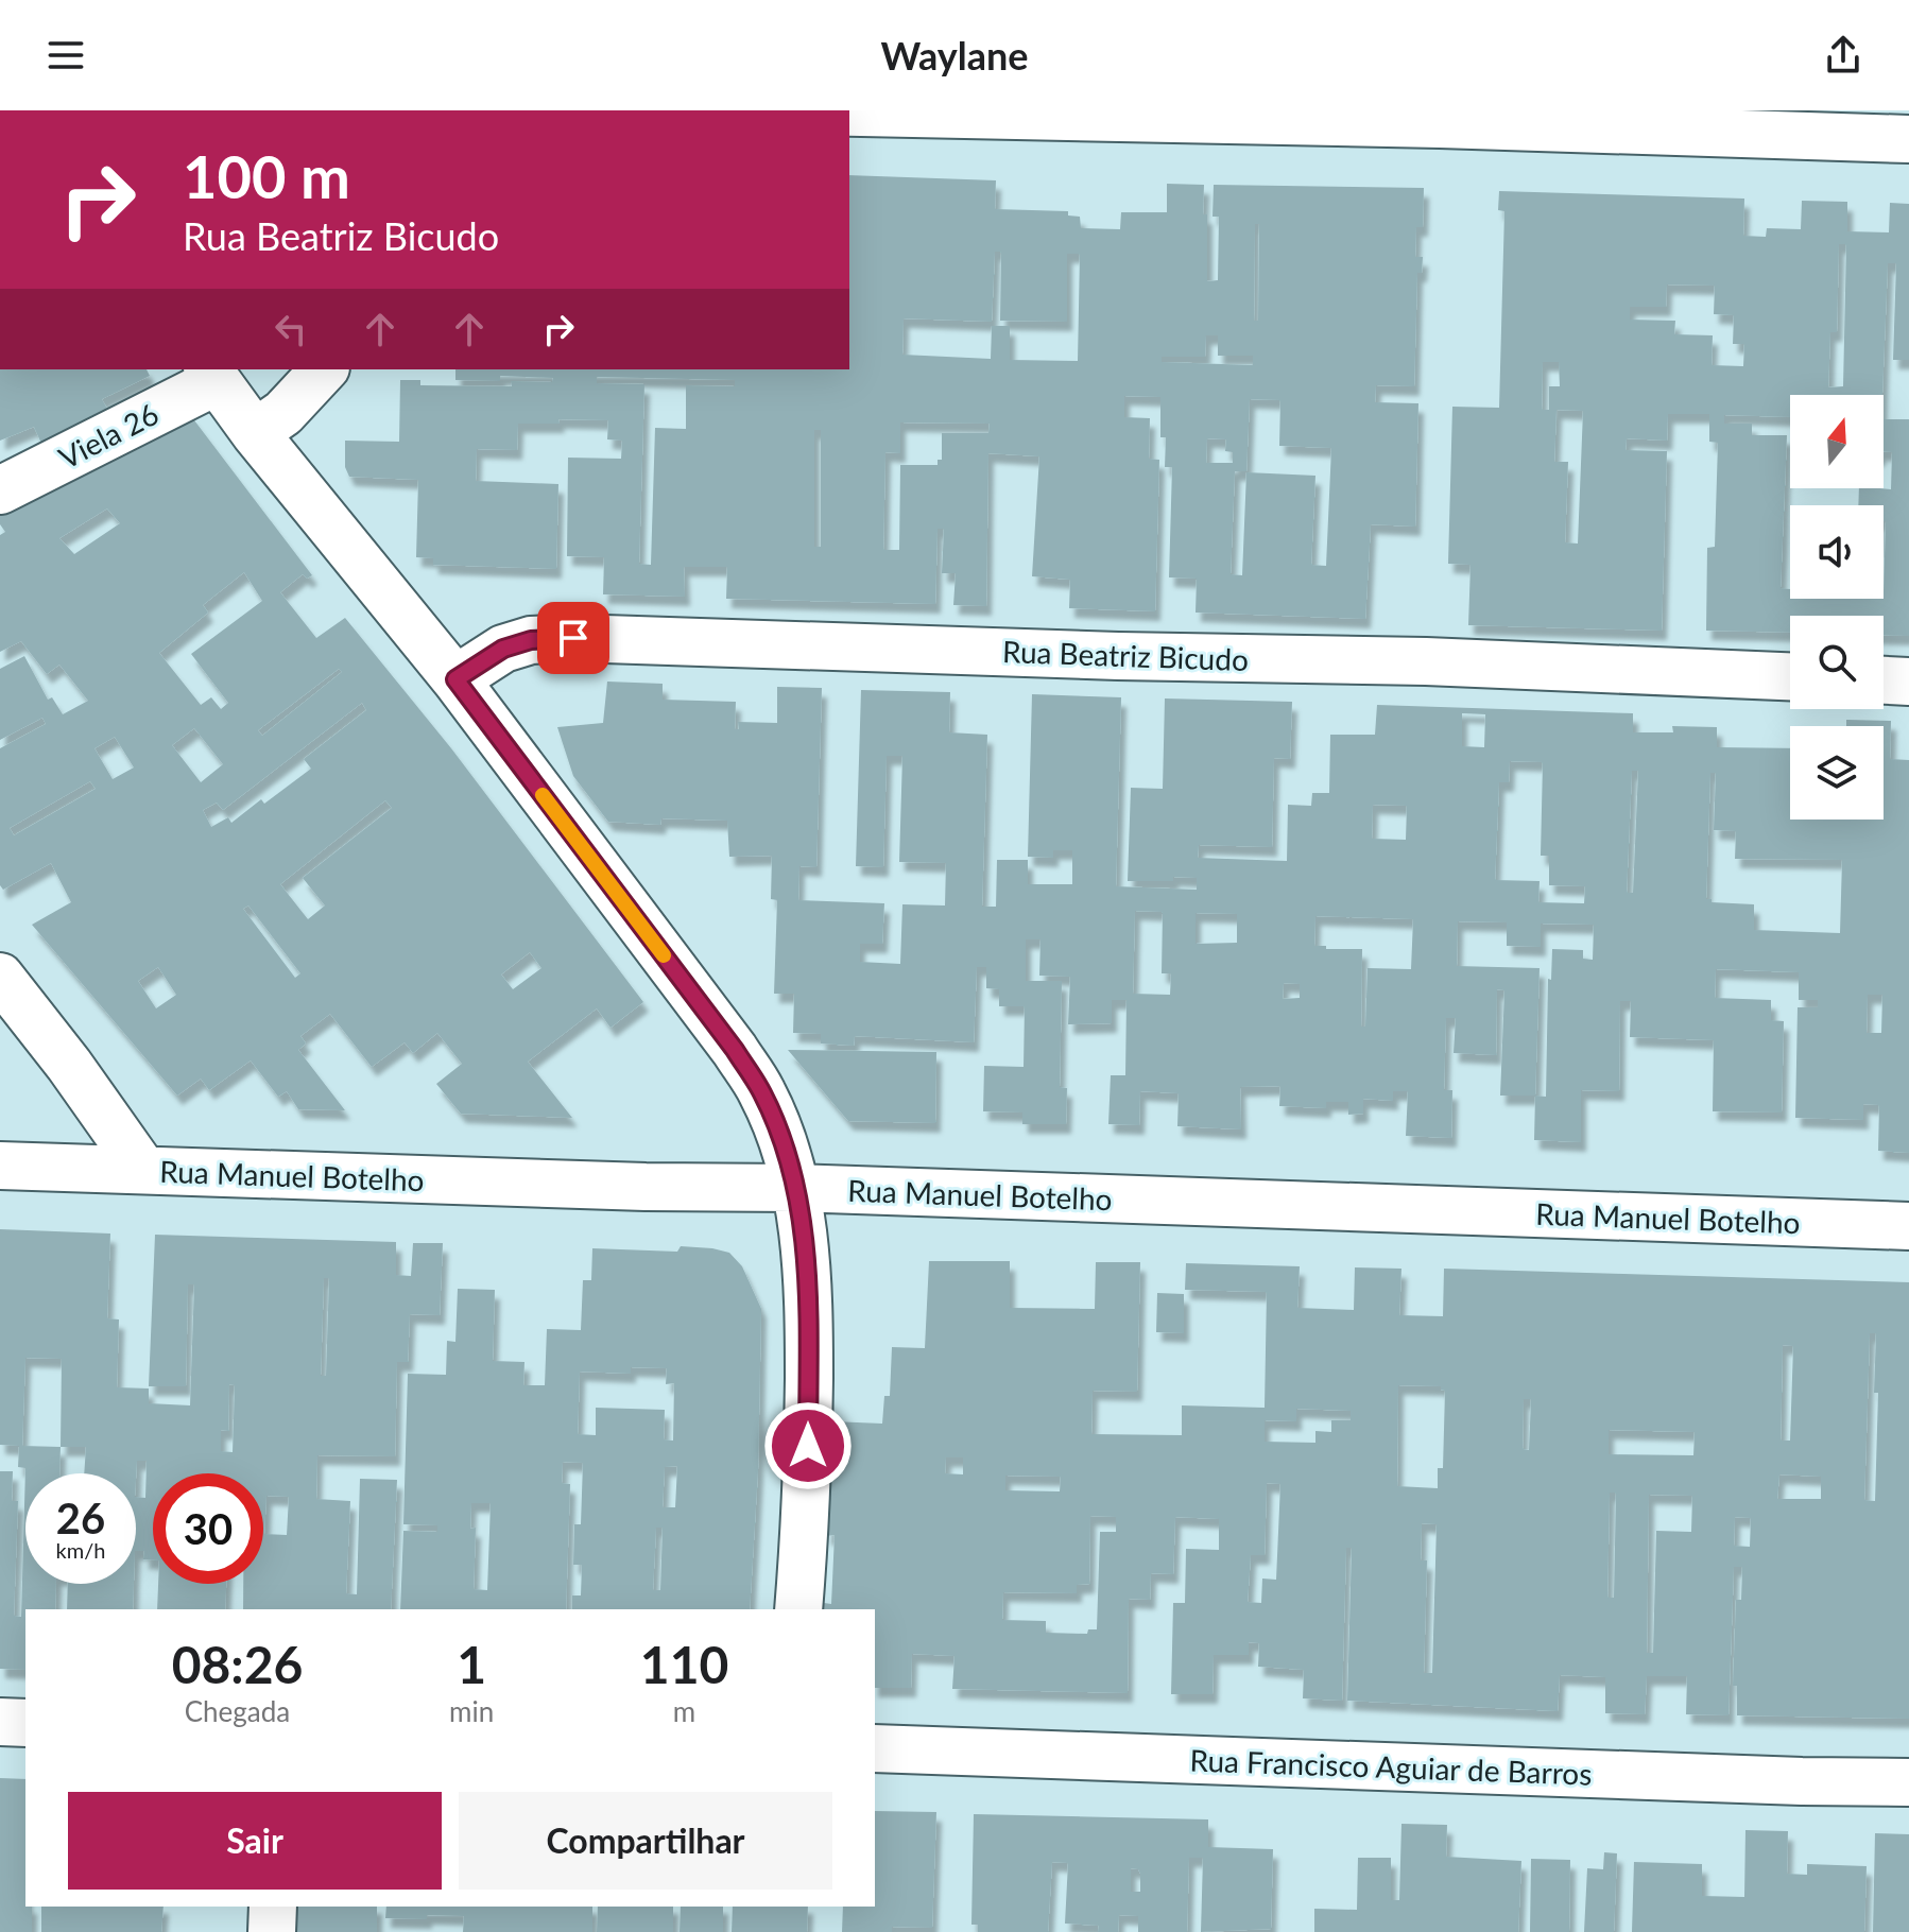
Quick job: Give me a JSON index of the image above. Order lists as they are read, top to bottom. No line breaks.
{"streets":{"street":["Viela 26","Rua Beatriz Bicudo","Rua Manuel Botelho","Rua Francisco Aguiar de Barros"]},"north":"top","page":{"header":"Waylane","turn":["100 m","Rua Beatriz Bicudo"],"speed":"26 km/h","limit":"30","eta":["08:26","Chegada","1","min","110","m"],"buttons":["Sair","Compartilhar"]}}
